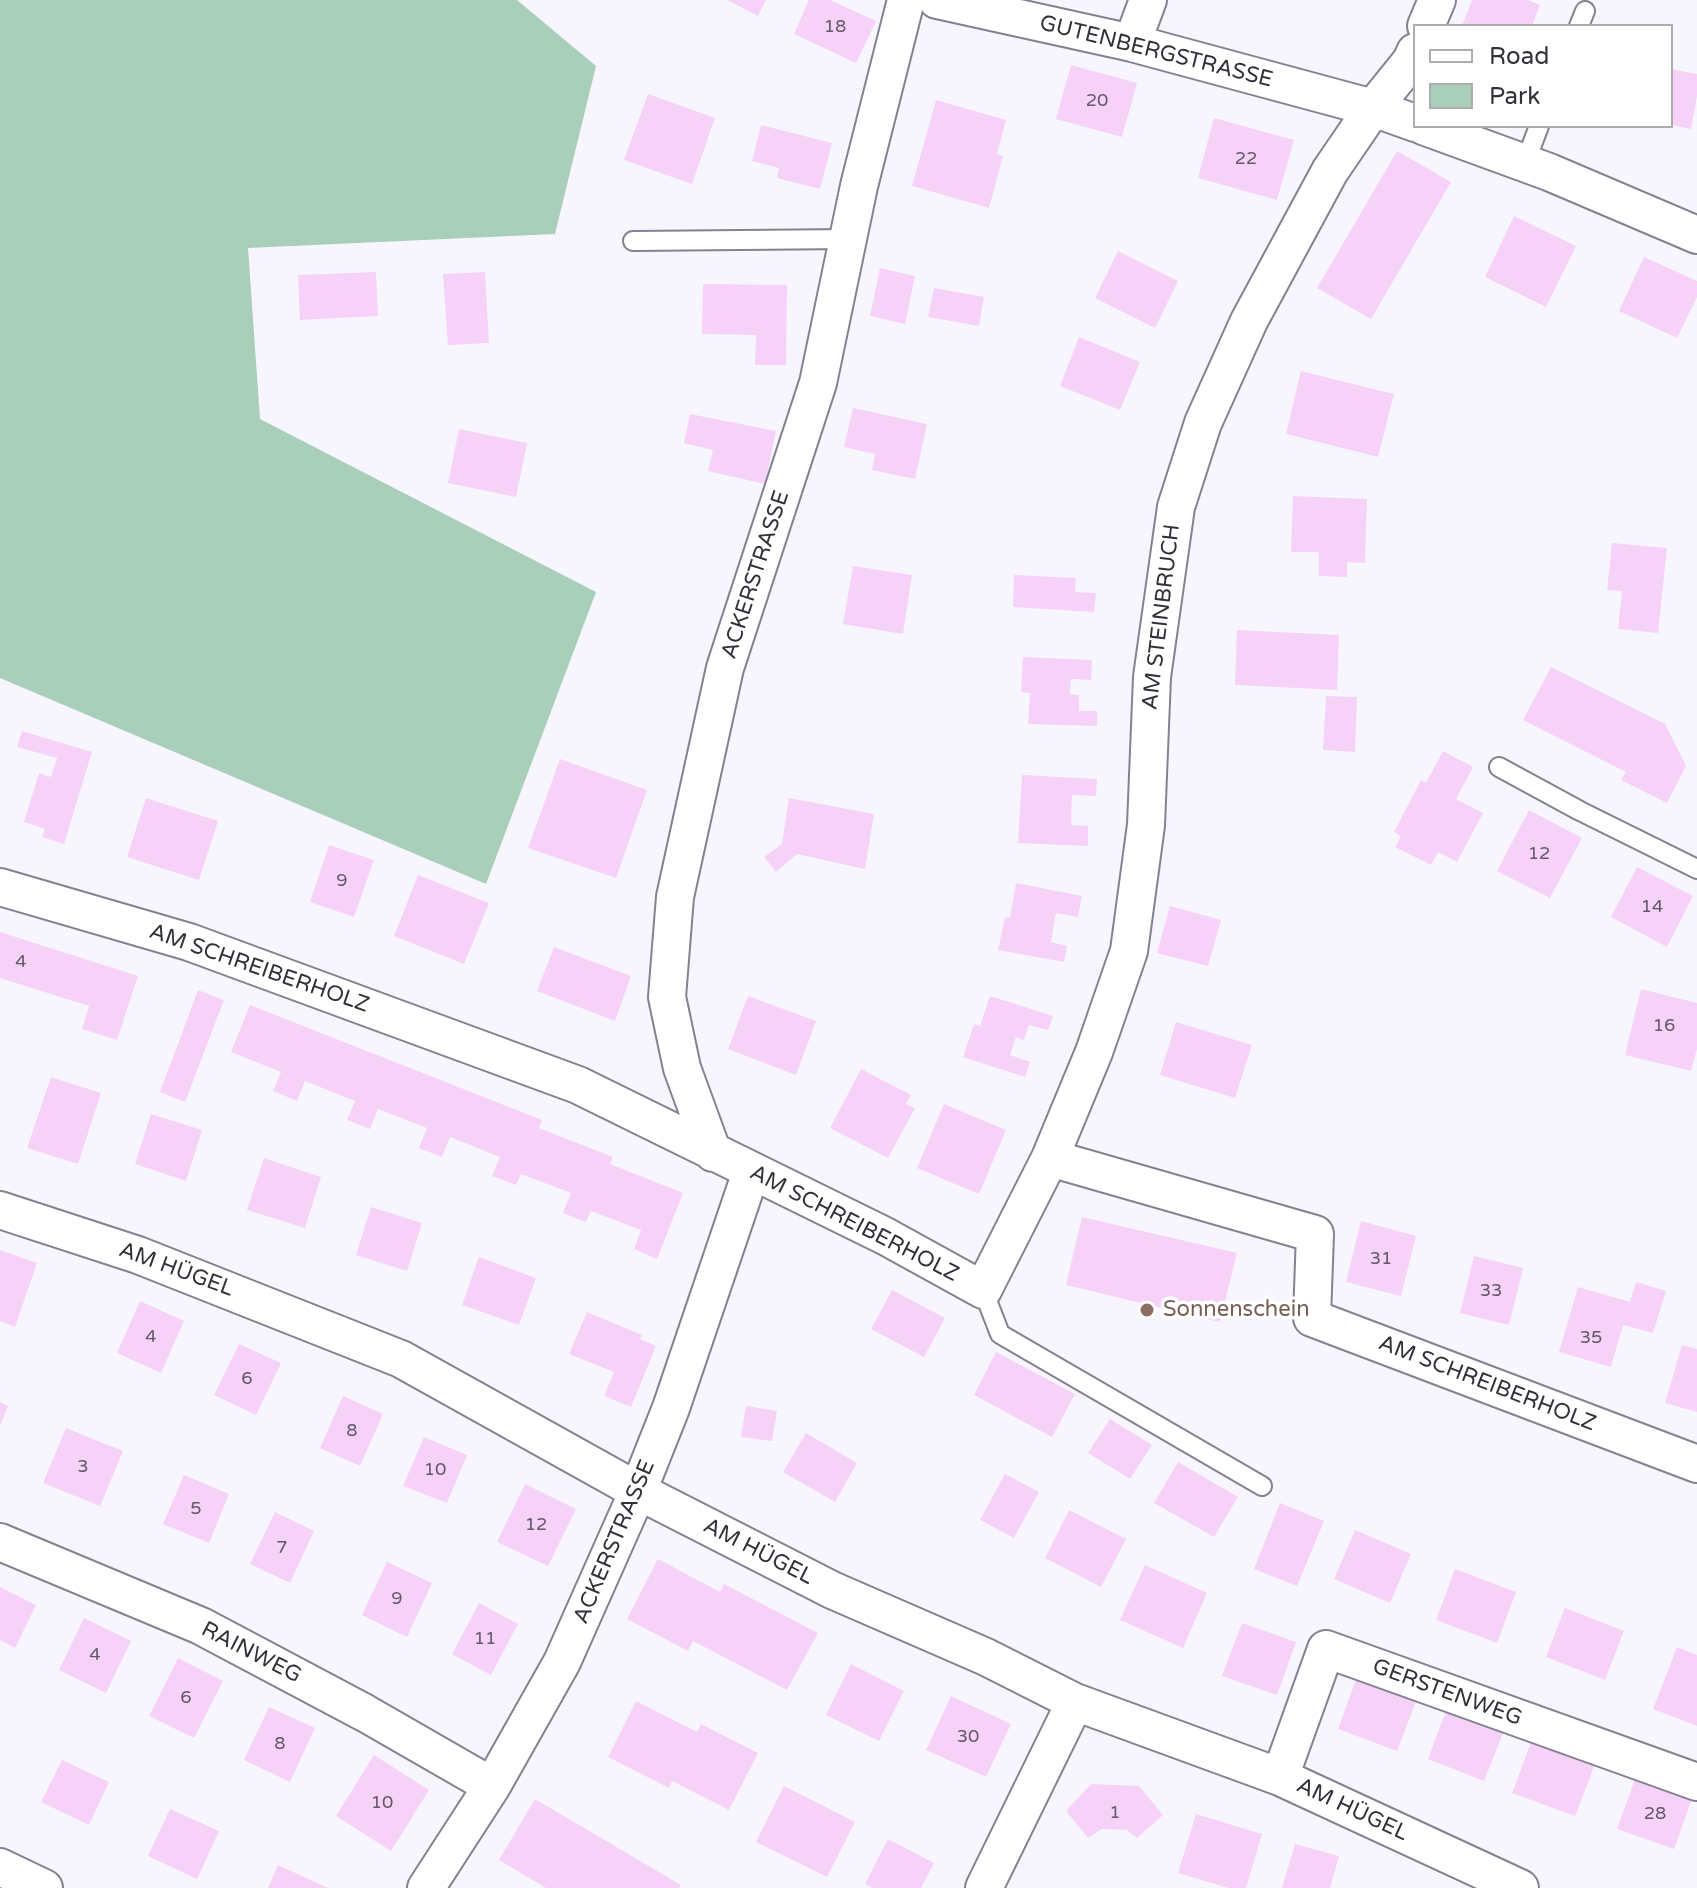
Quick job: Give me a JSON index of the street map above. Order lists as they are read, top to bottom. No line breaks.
{"streets":{"street":["GUTENBERGSTRASSE","ACKERSTRASSE","AM STEINBRUCH","AM SCHREIBERHOLZ","AM HÜGEL","RAINWEG","GERSTENWEG"]},"crossings":[["GUTENBERGSTRASSE","AM STEINBRUCH"],["ACKERSTRASSE","AM SCHREIBERHOLZ"],["ACKERSTRASSE","AM HÜGEL"],["ACKERSTRASSE","RAINWEG"],["AM STEINBRUCH","AM SCHREIBERHOLZ"],["AM HÜGEL","GERSTENWEG"]],"places":["Sonnenschein"],"house_numbers":["18","20","22","12","9","14","4","16","31","33","4","35","6","8","3","10","5","12","7","9","11","4","6","30","8","10","1","28"],"legend":["Road","Park"]}
